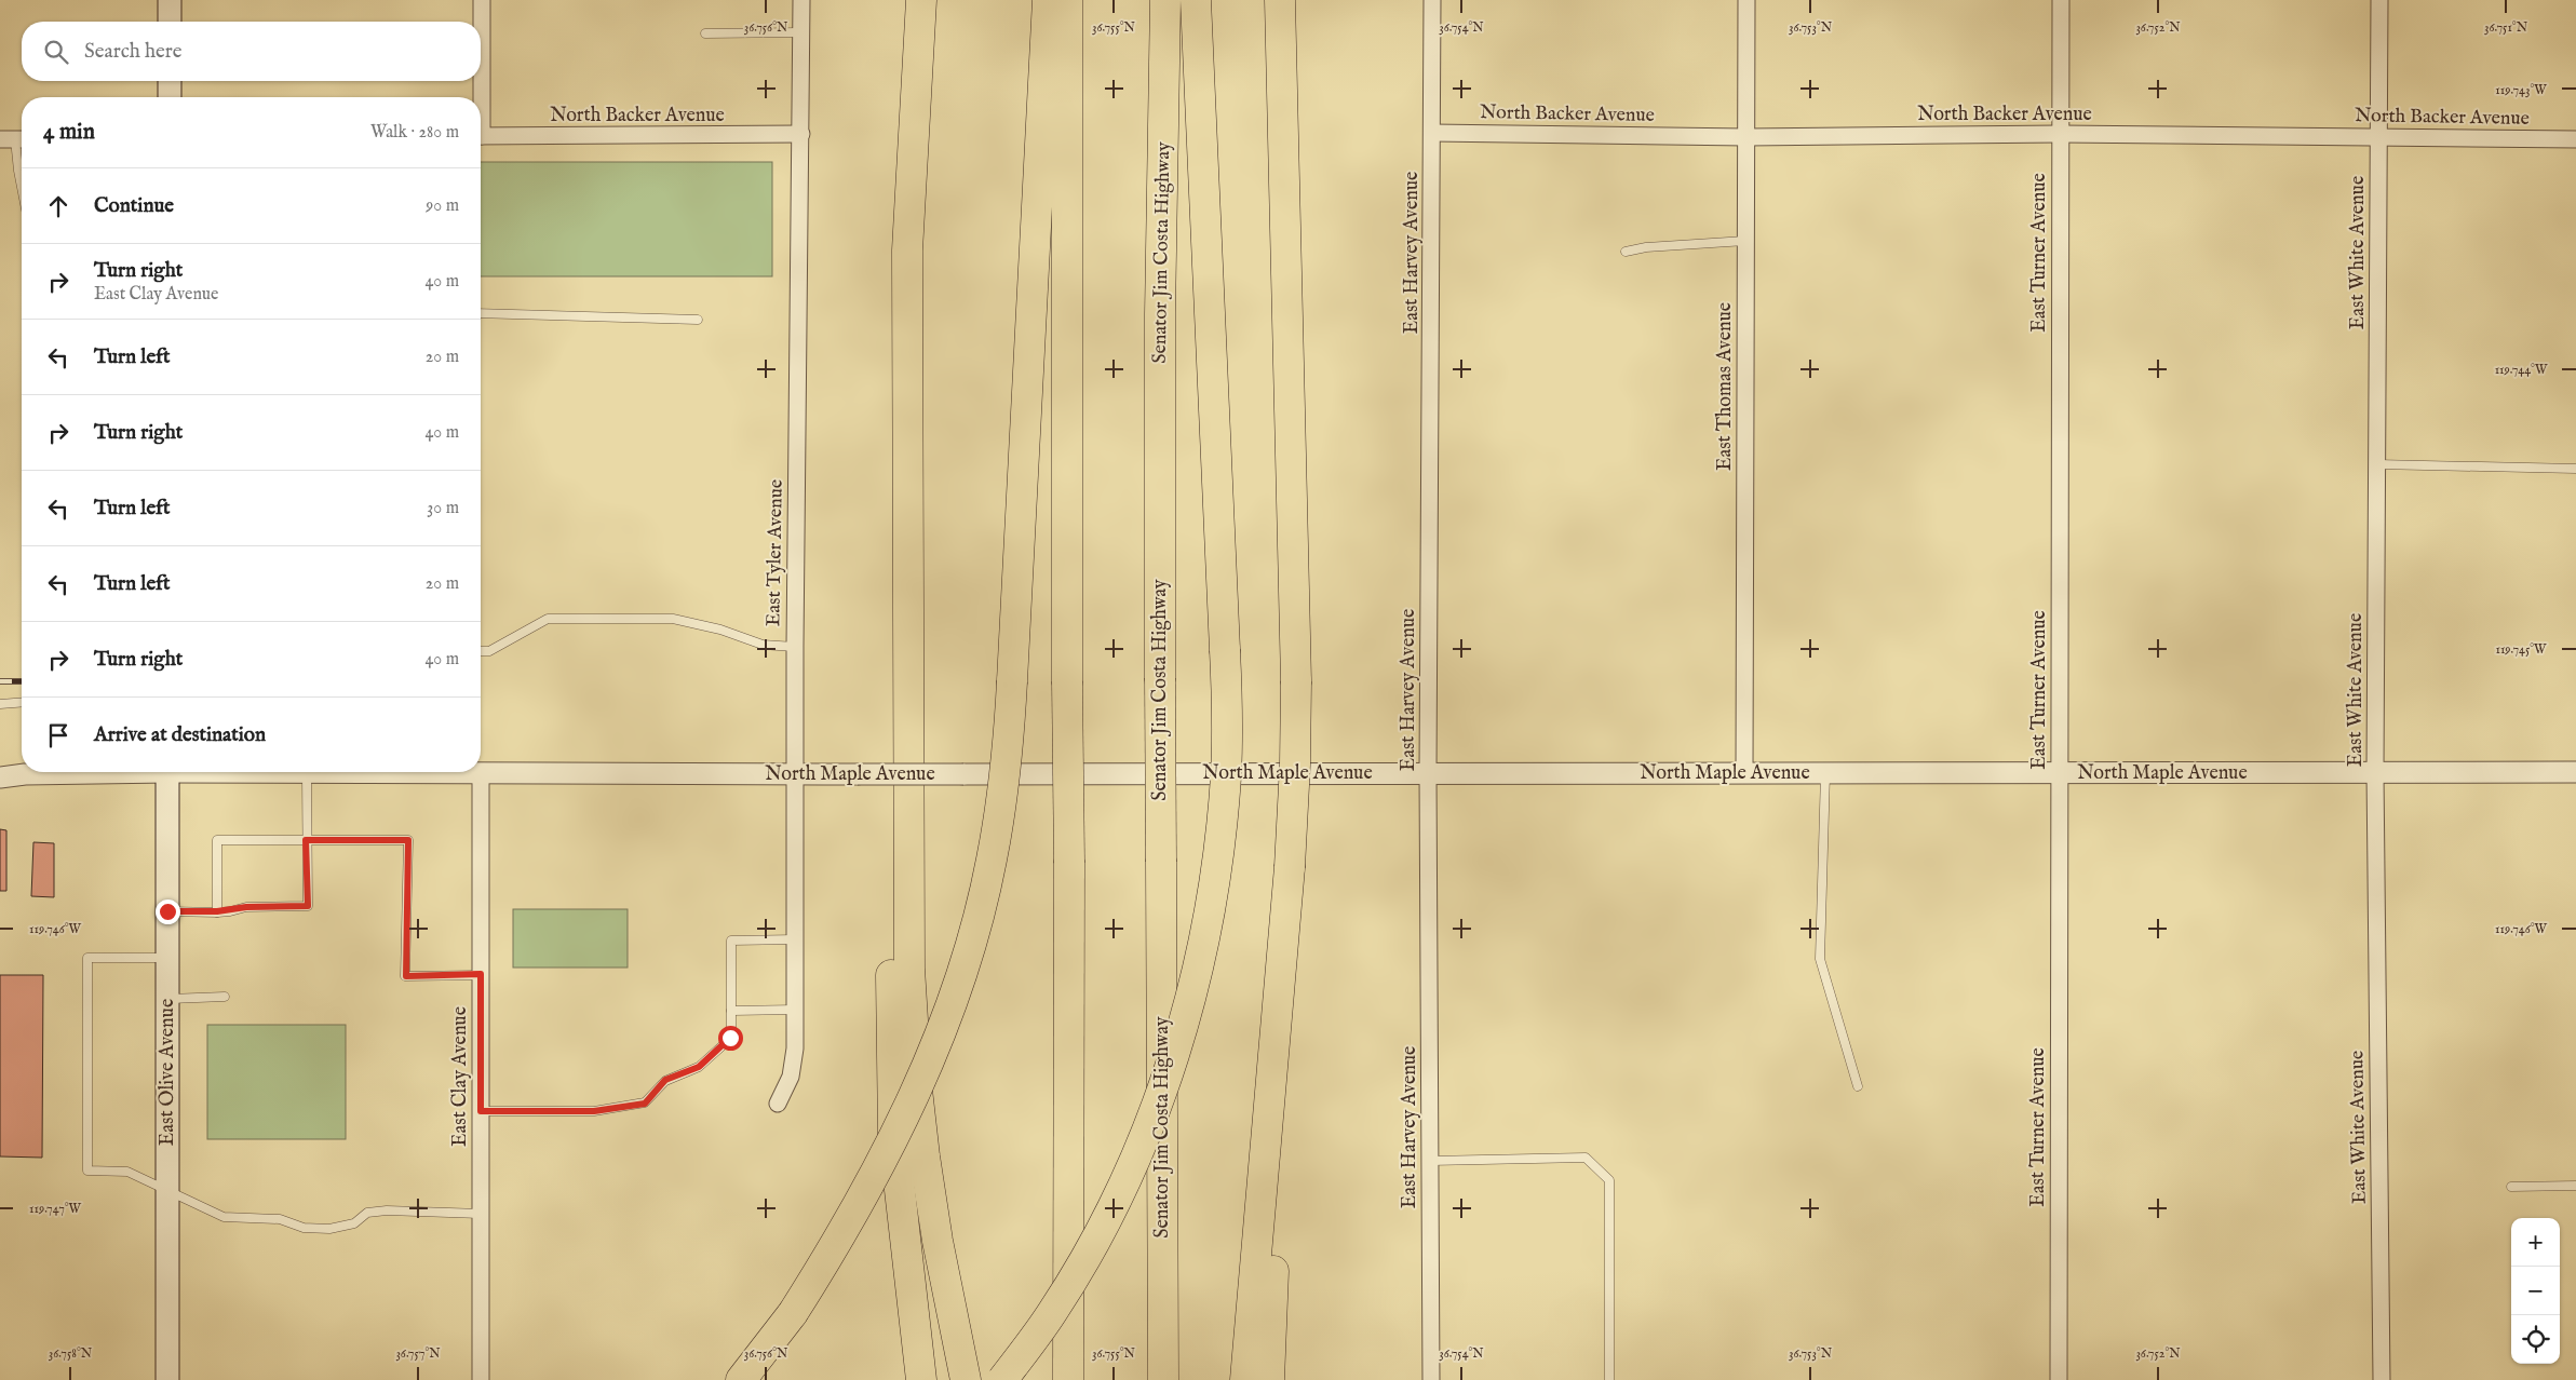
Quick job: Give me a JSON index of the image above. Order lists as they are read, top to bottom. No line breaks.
{"streets":{"highway":["Senator Jim Costa Highway"],"main road":["East Olive Avenue"],"street":["North Backer Avenue","East Harvey Avenue","East Turner Avenue","East White Avenue","East Thomas Avenue","East Tyler Avenue","North Maple Avenue","East Clay Avenue"]},"crossings":[["North Backer Avenue","East Harvey Avenue"],["North Backer Avenue","East Turner Avenue"],["North Backer Avenue","East White Avenue"],["North Backer Avenue","East Thomas Avenue"],["North Backer Avenue","East Tyler Avenue"],["East Harvey Avenue","North Maple Avenue"],["East Turner Avenue","North Maple Avenue"],["East White Avenue","North Maple Avenue"],["East Thomas Avenue","North Maple Avenue"],["East Tyler Avenue","North Maple Avenue"],["North Maple Avenue","East Clay Avenue"]],"page":{"search":"Search here","heading":["4 min","Walk · 280 m"],"list":[["Continue","90 m"],["Turn right","East Clay Avenue","40 m"],["Turn left","20 m"],["Turn right","40 m"],["Turn left","30 m"],["Turn left","20 m"],["Turn right","40 m"],"Arrive at destination"],"map_buttons":["+","−"]},"coordinates":["36.756°N","36.755°N","36.754°N","36.753°N","36.752°N","36.751°N","119.743°W","119.744°W","119.745°W","119.746°W","119.747°W","36.758°N","36.757°N"]}
